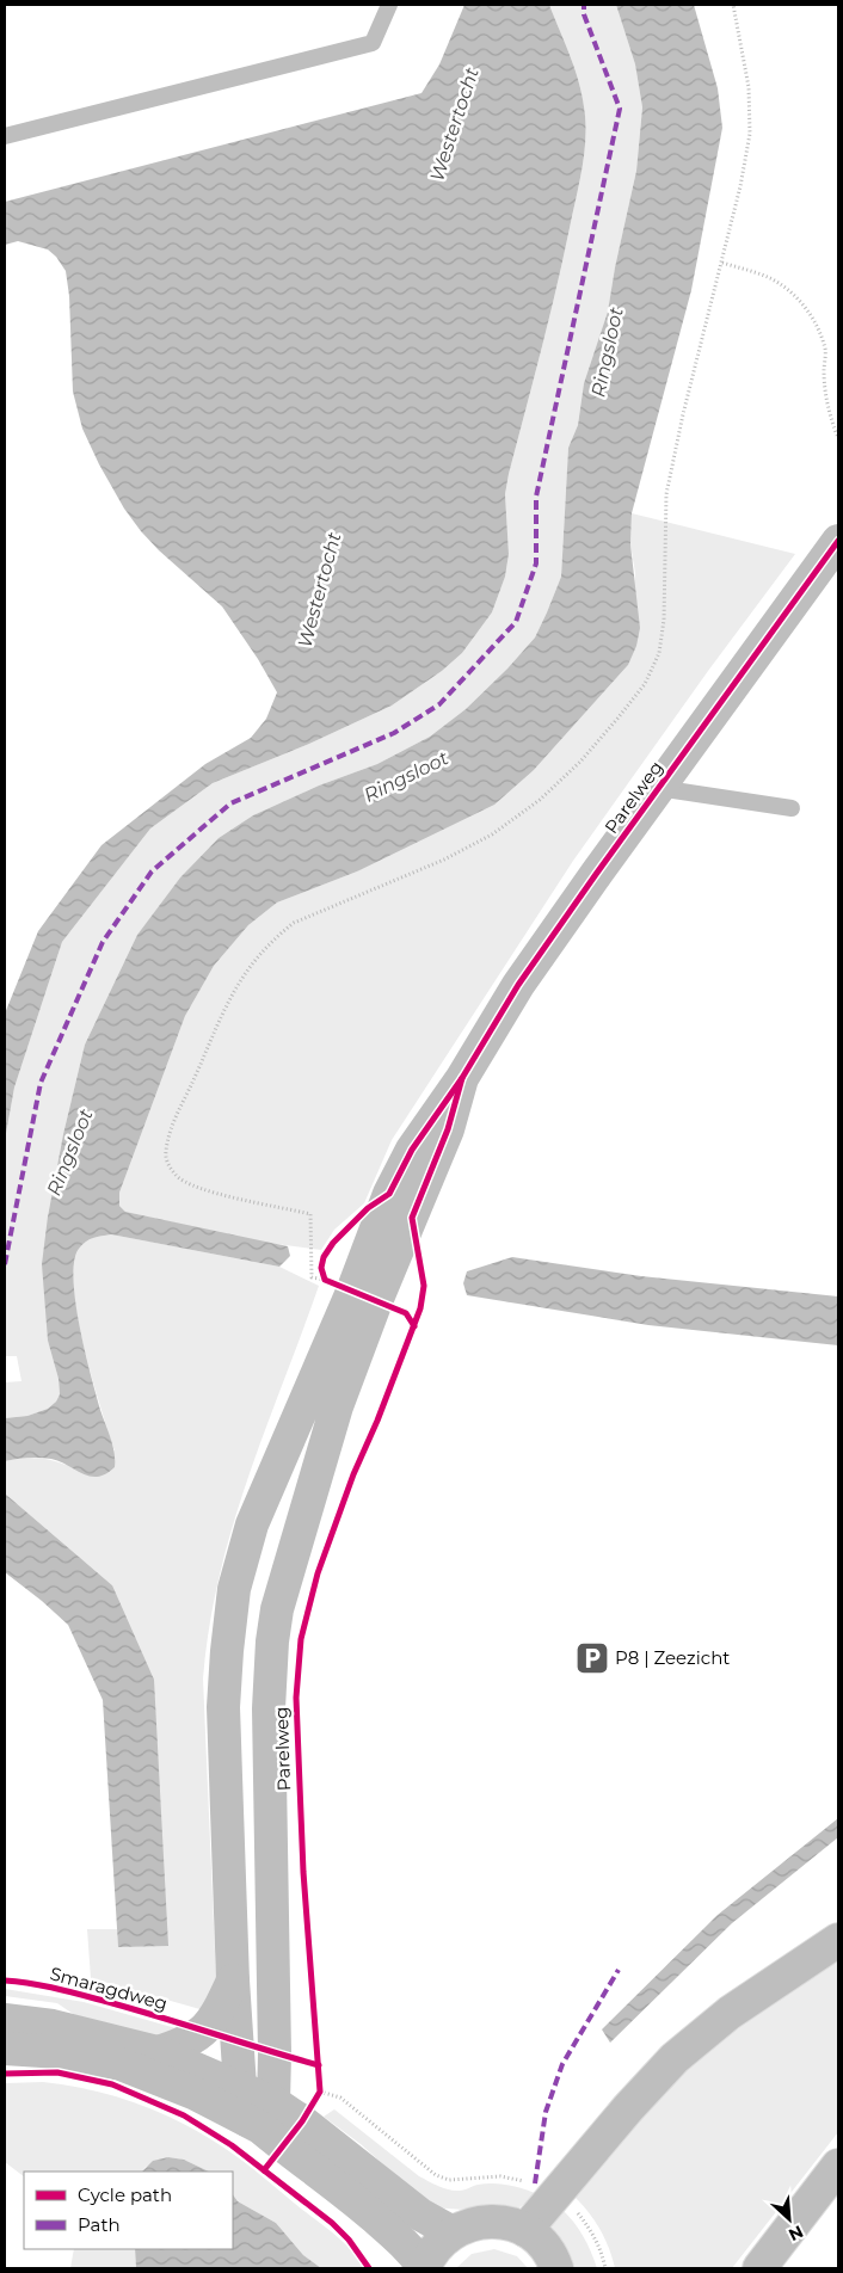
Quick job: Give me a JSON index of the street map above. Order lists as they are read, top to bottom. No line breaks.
{"streets":{"main road":["Parelweg"],"cycle path":["Smaragdweg"]},"water":["Westertocht","Ringsloot"],"places":{"parking":["P8 | Zeezicht"]},"legend":["Cycle path","Path"],"north":"bottom right"}
